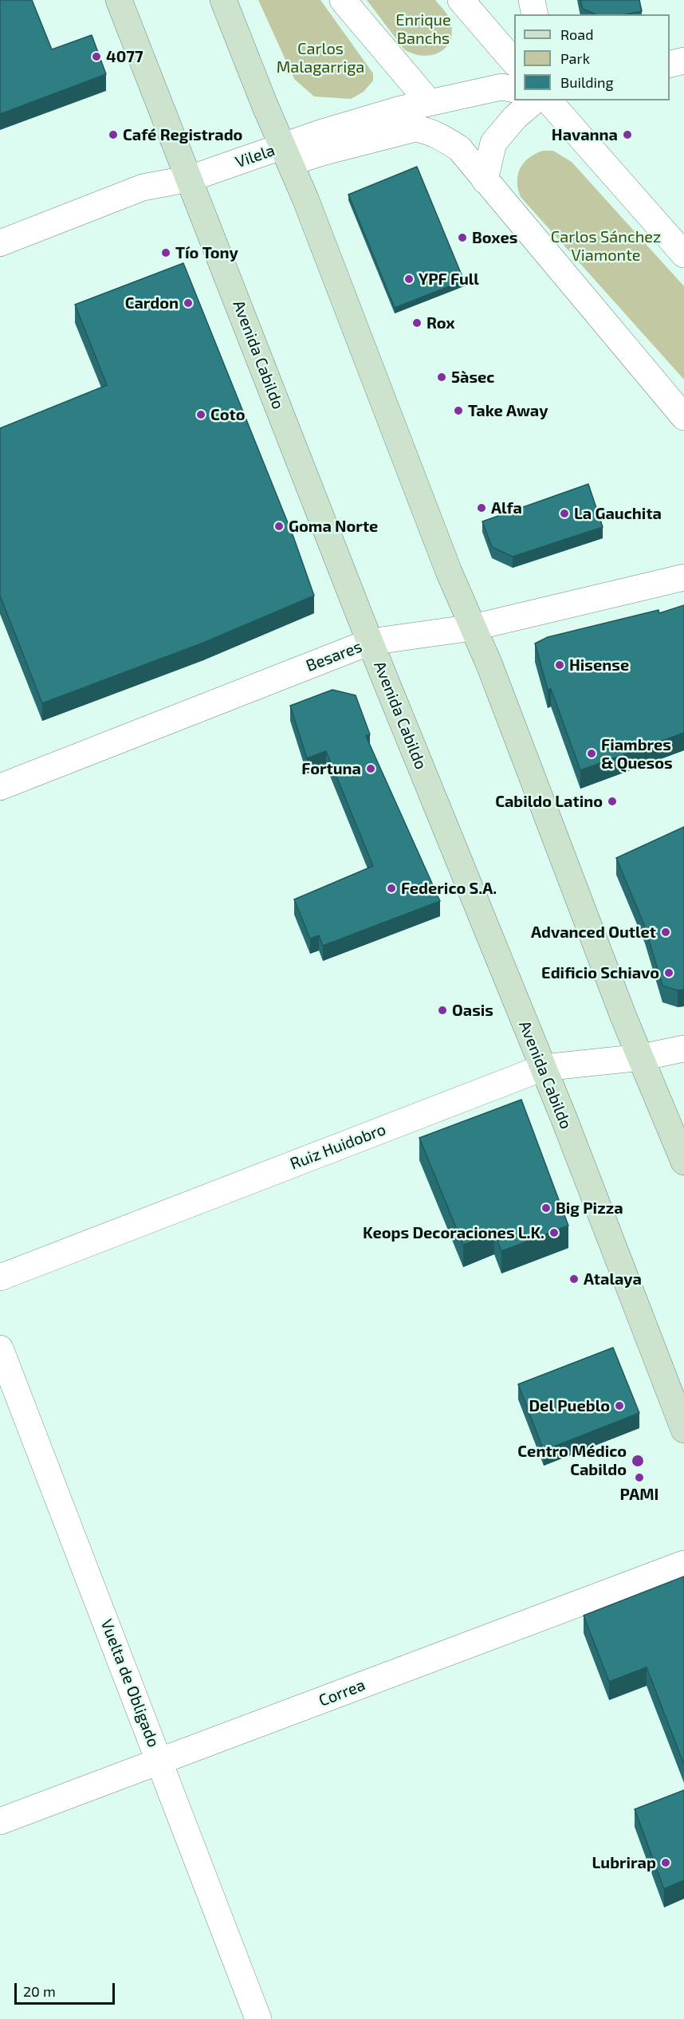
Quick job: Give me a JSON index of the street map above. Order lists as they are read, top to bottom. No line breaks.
{"streets":{"main road":["Avenida Cabildo"],"street":["Vilela","Besares","Ruiz Huidobro","Vuelta de Obligado","Correa"]},"crossings":[["Vilela","Avenida Cabildo"],["Avenida Cabildo","Besares"],["Avenida Cabildo","Ruiz Huidobro"],["Vuelta de Obligado","Correa"]],"parks":["Enrique Banchs","Carlos Malagarriga","Carlos Sánchez Viamonte"],"places":["4077","Café Registrado","Havanna","Boxes","Tío Tony","YPF Full","Cardon","Rox","5àsec","Take Away","Coto","Alfa","La Gauchita","Goma Norte","Hisense","Fiambres & Quesos","Fortuna","Cabildo Latino","Federico S.A.","Advanced Outlet","Edificio Schiavo","Oasis","Big Pizza","Keops Decoraciones L.K.","Atalaya","Del Pueblo","Centro Médico Cabildo","PAMI","Lubrirap"],"legend":["Road","Park","Building"],"scale_bar":"20 m"}
